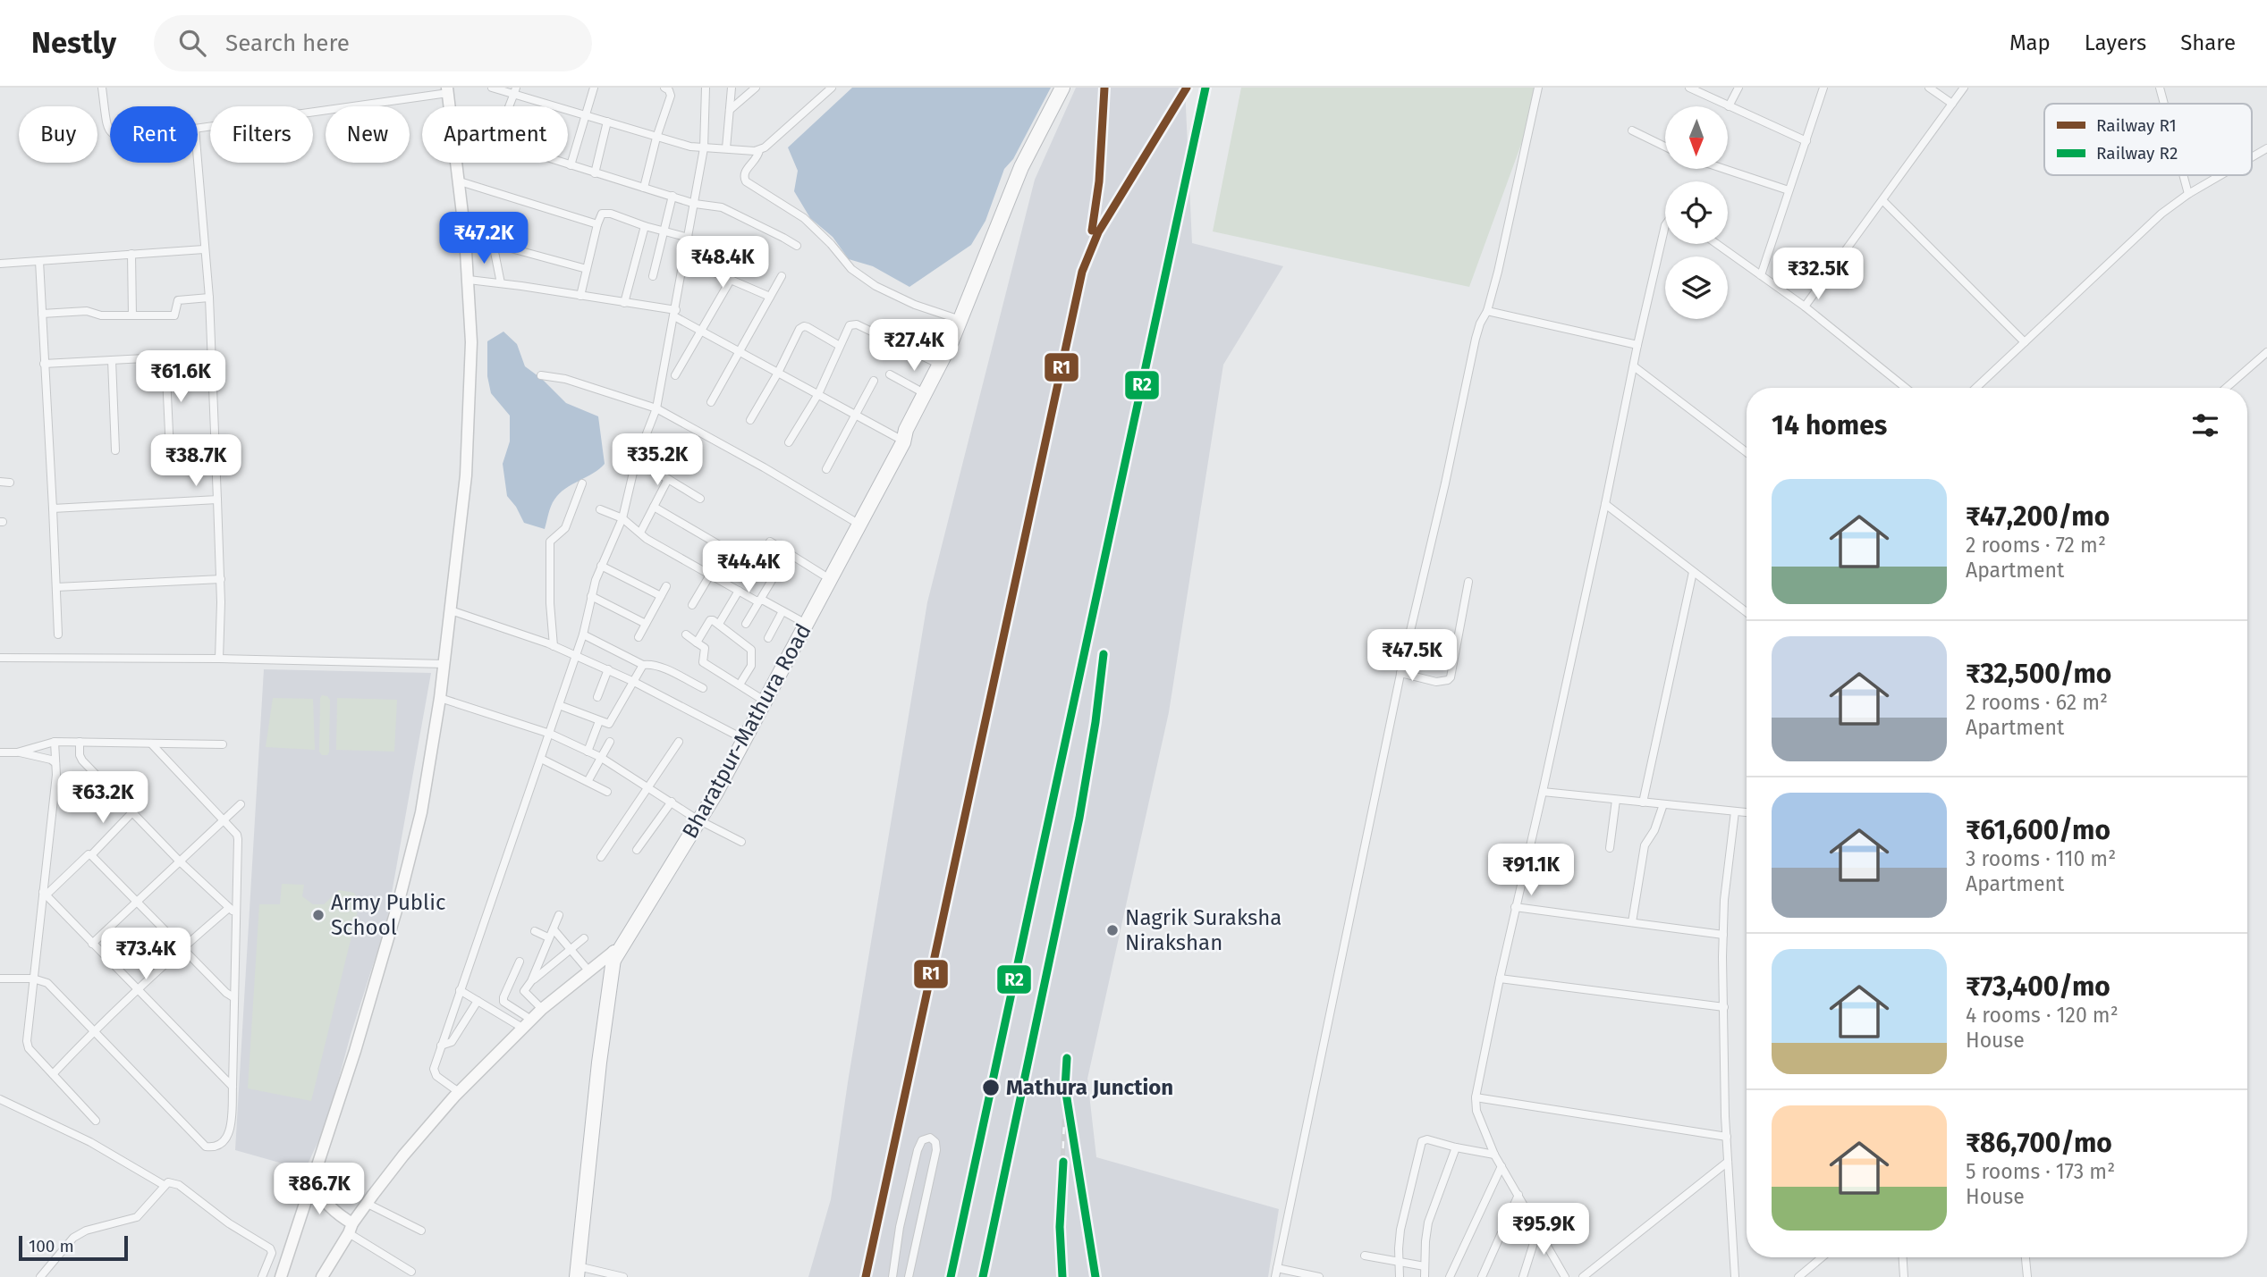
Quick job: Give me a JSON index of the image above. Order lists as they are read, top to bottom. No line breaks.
{"streets":{"highway":["Bharatpur-Mathura Road"]},"places":["Army Public School","Nagrik Suraksha Nirakshan","Mathura Junction"],"lines":["rail line R1","rail line R2"],"legend":["Railway R1","Railway R2"],"scale_bar":"100 m","north":"bottom","page":{"header":"Nestly","search":"Search here","nav":["Map","Layers","Share"],"chip":["Buy","Rent","Filters","New","Apartment"],"price":["₹47.2K","₹48.4K","₹32.5K","₹27.4K","₹61.6K","₹35.2K","₹38.7K","₹44.4K","₹47.5K","₹63.2K","₹91.1K","₹73.4K","₹86.7K","₹95.9K"],"heading":"14 homes","list":[{"name":"₹47,200/mo","note":"2 rooms · 72 m² · Apartment"},{"name":"₹32,500/mo","note":"2 rooms · 62 m² · Apartment"},{"name":"₹61,600/mo","note":"3 rooms · 110 m² · Apartment"},{"name":"₹73,400/mo","note":"4 rooms · 120 m² · House"},{"name":"₹86,700/mo","note":"5 rooms · 173 m² · House"}],"scale":"100 m"}}
